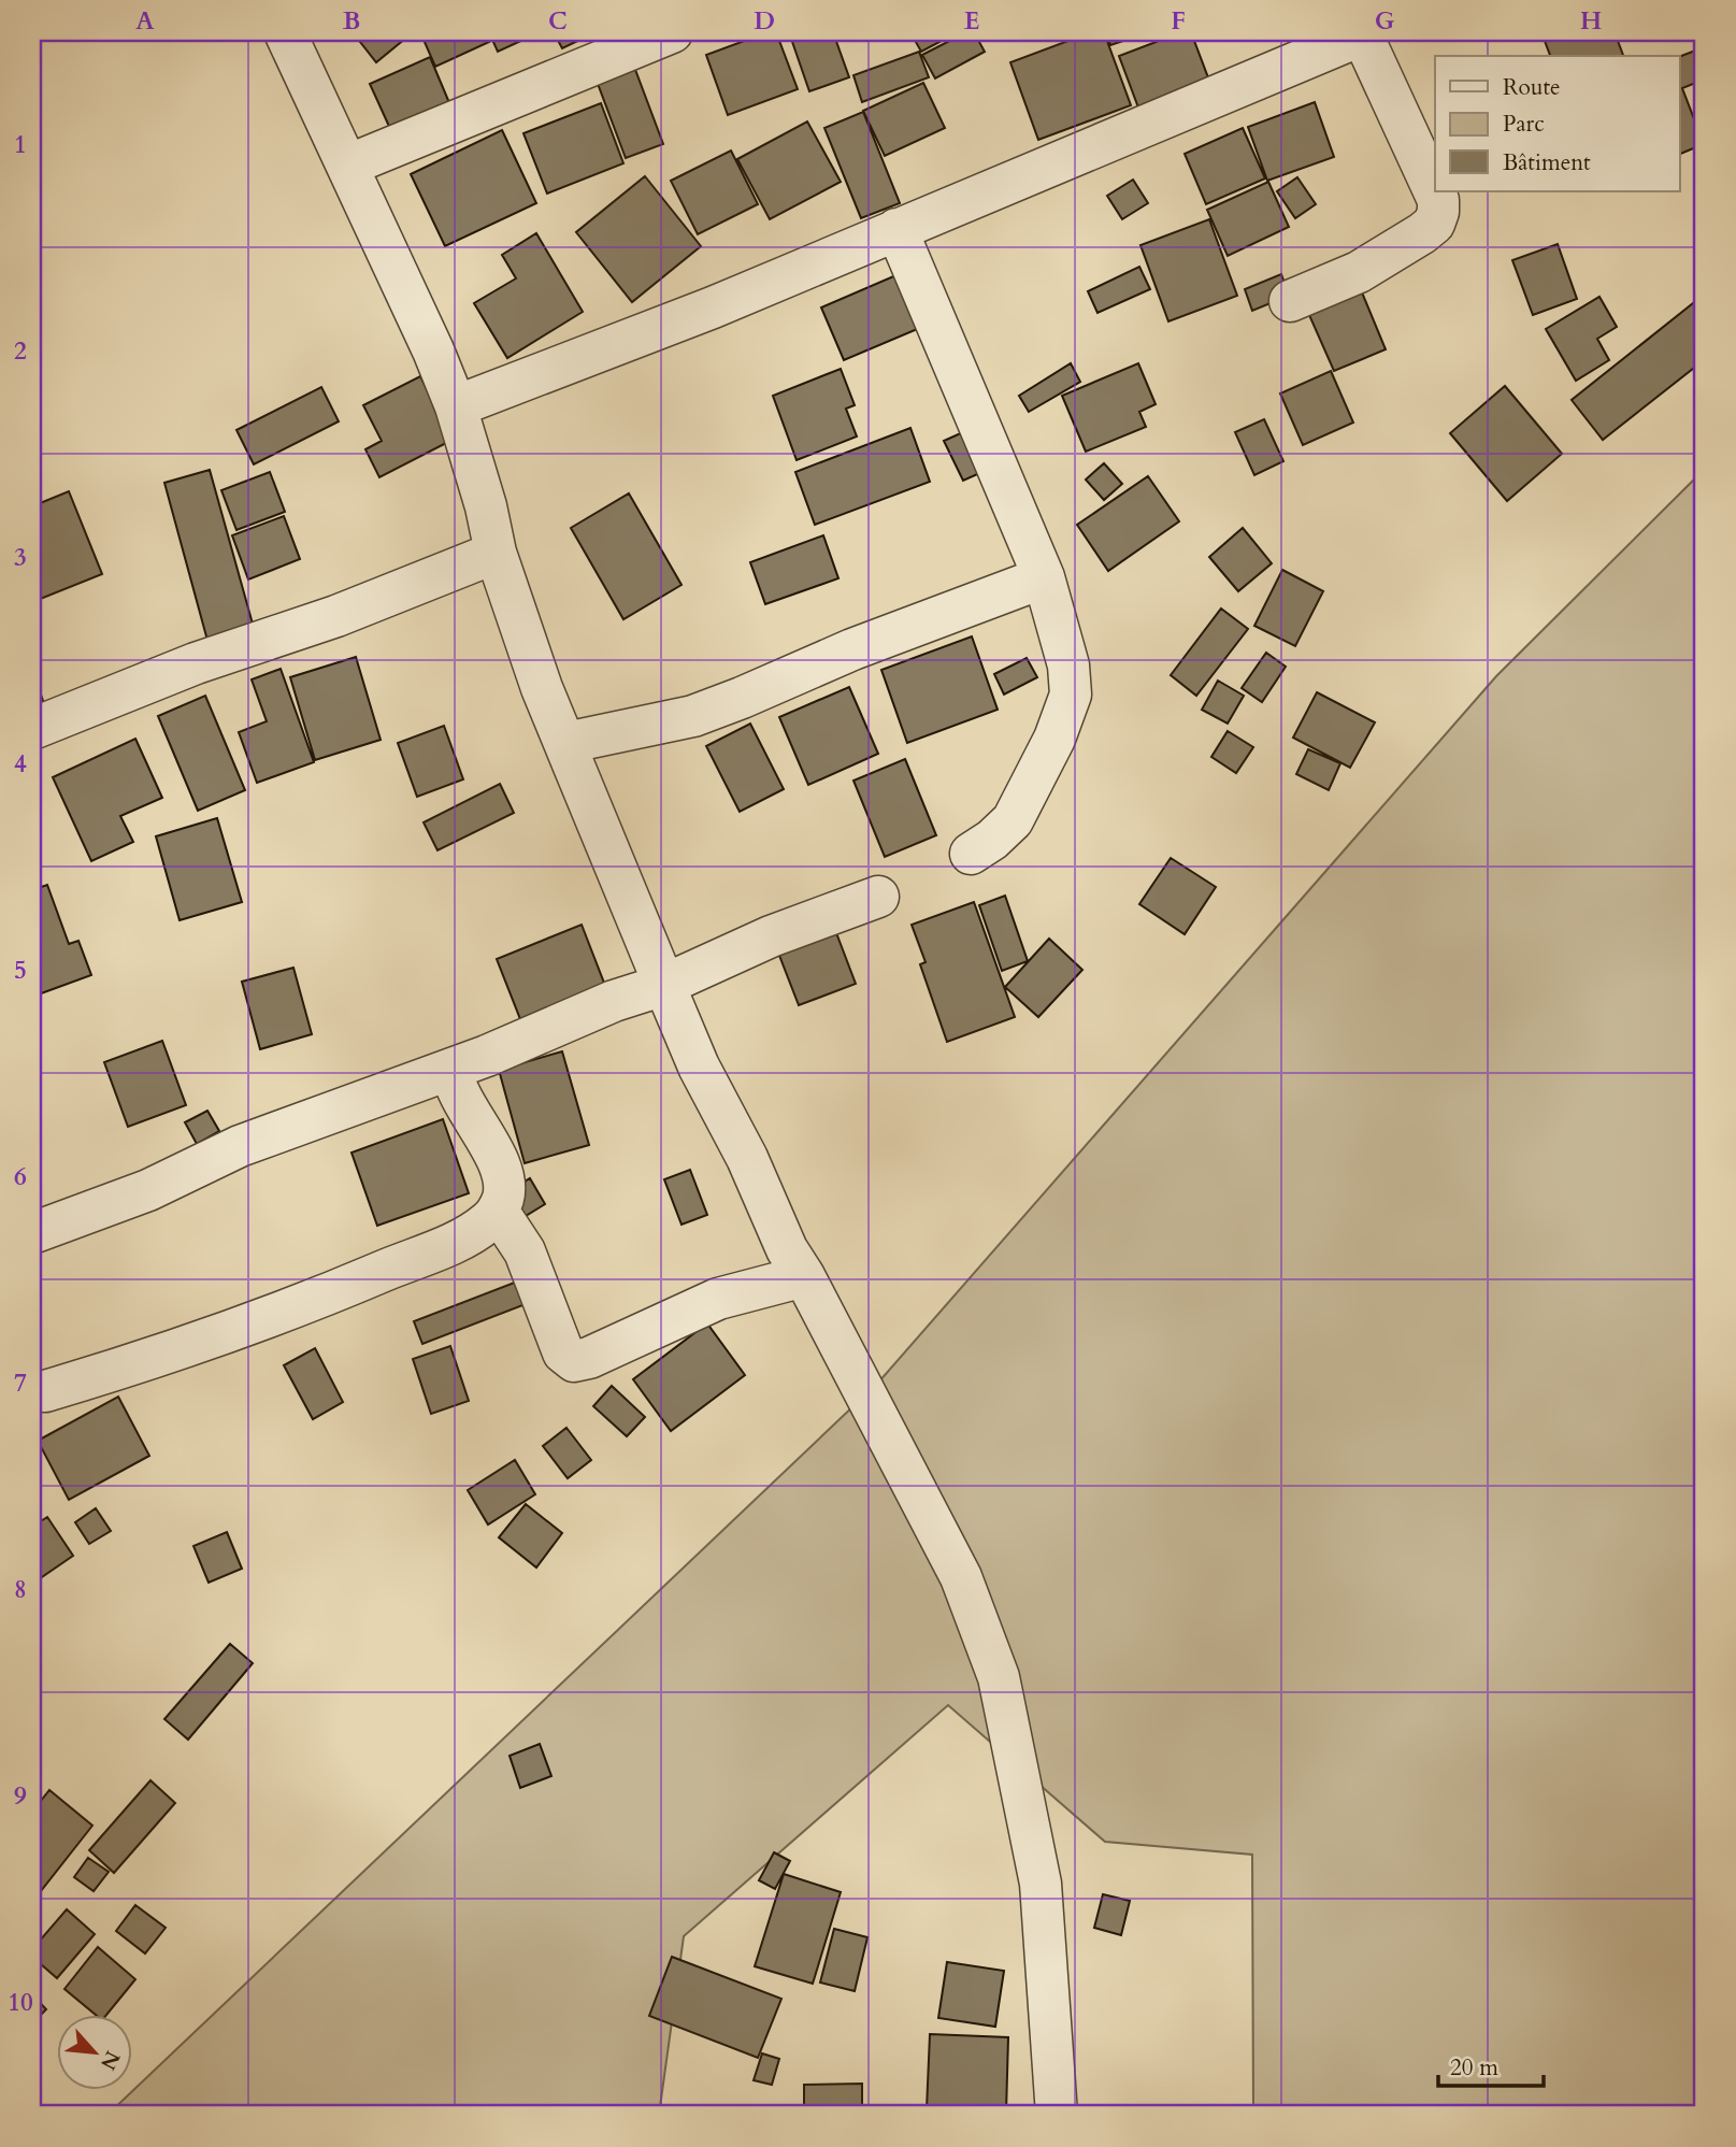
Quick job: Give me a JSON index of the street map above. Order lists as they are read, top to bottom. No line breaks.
{"legend":["Route","Parc","Bâtiment"],"scale_bar":"20 m","north":"bottom right","grid":{"columns":["A","B","C","D","E","F","G","H"],"rows":["1","2","3","4","5","6","7","8","9","10"]}}
